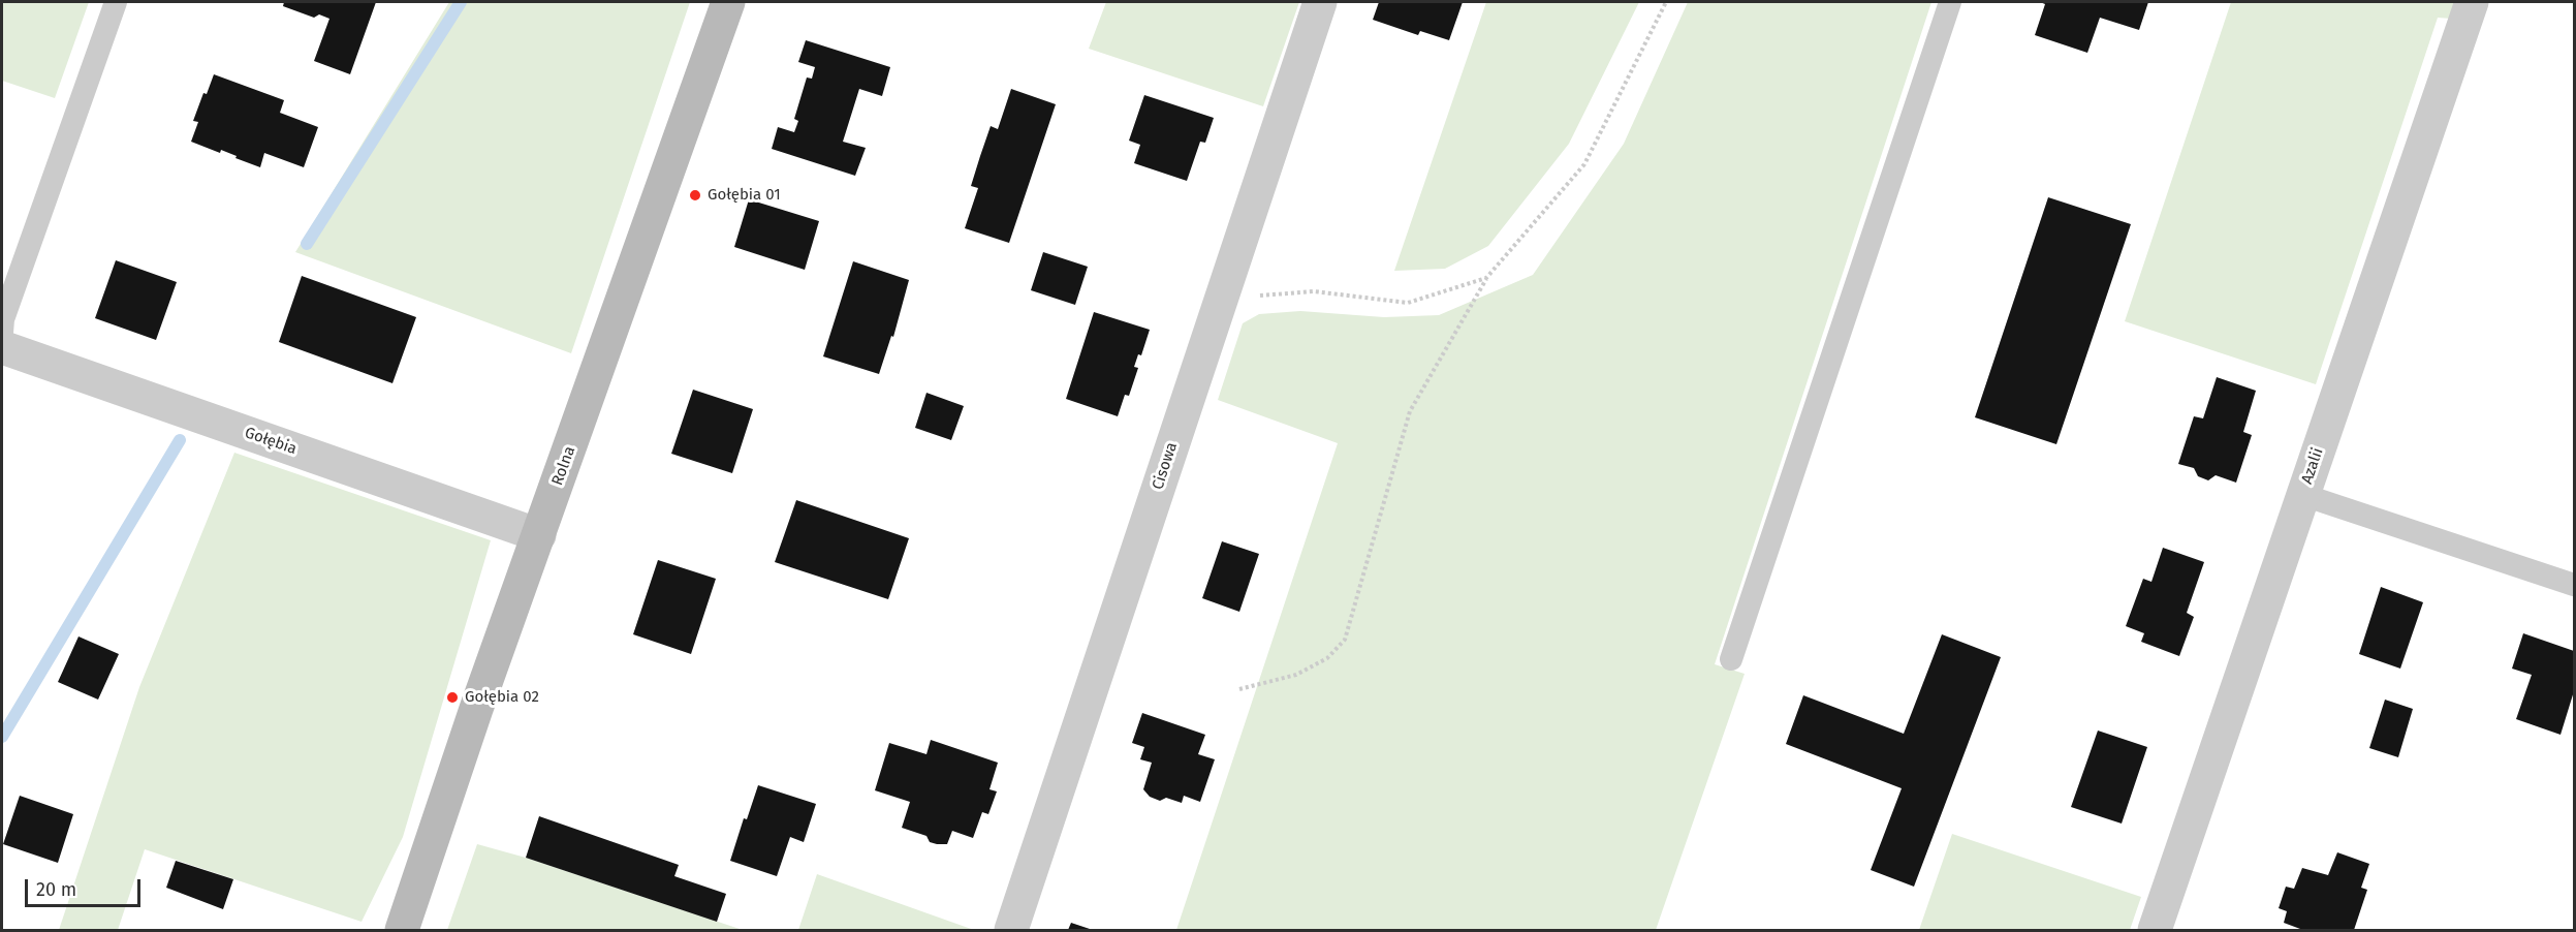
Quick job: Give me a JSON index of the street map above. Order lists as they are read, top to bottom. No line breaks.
{"streets":{"street":["Gołębia","Rolna","Cisowa","Azalii"]},"crossings":[["Gołębia","Rolna"]],"places":["Gołębia 01","Gołębia 02"],"scale_bar":"20 m"}
